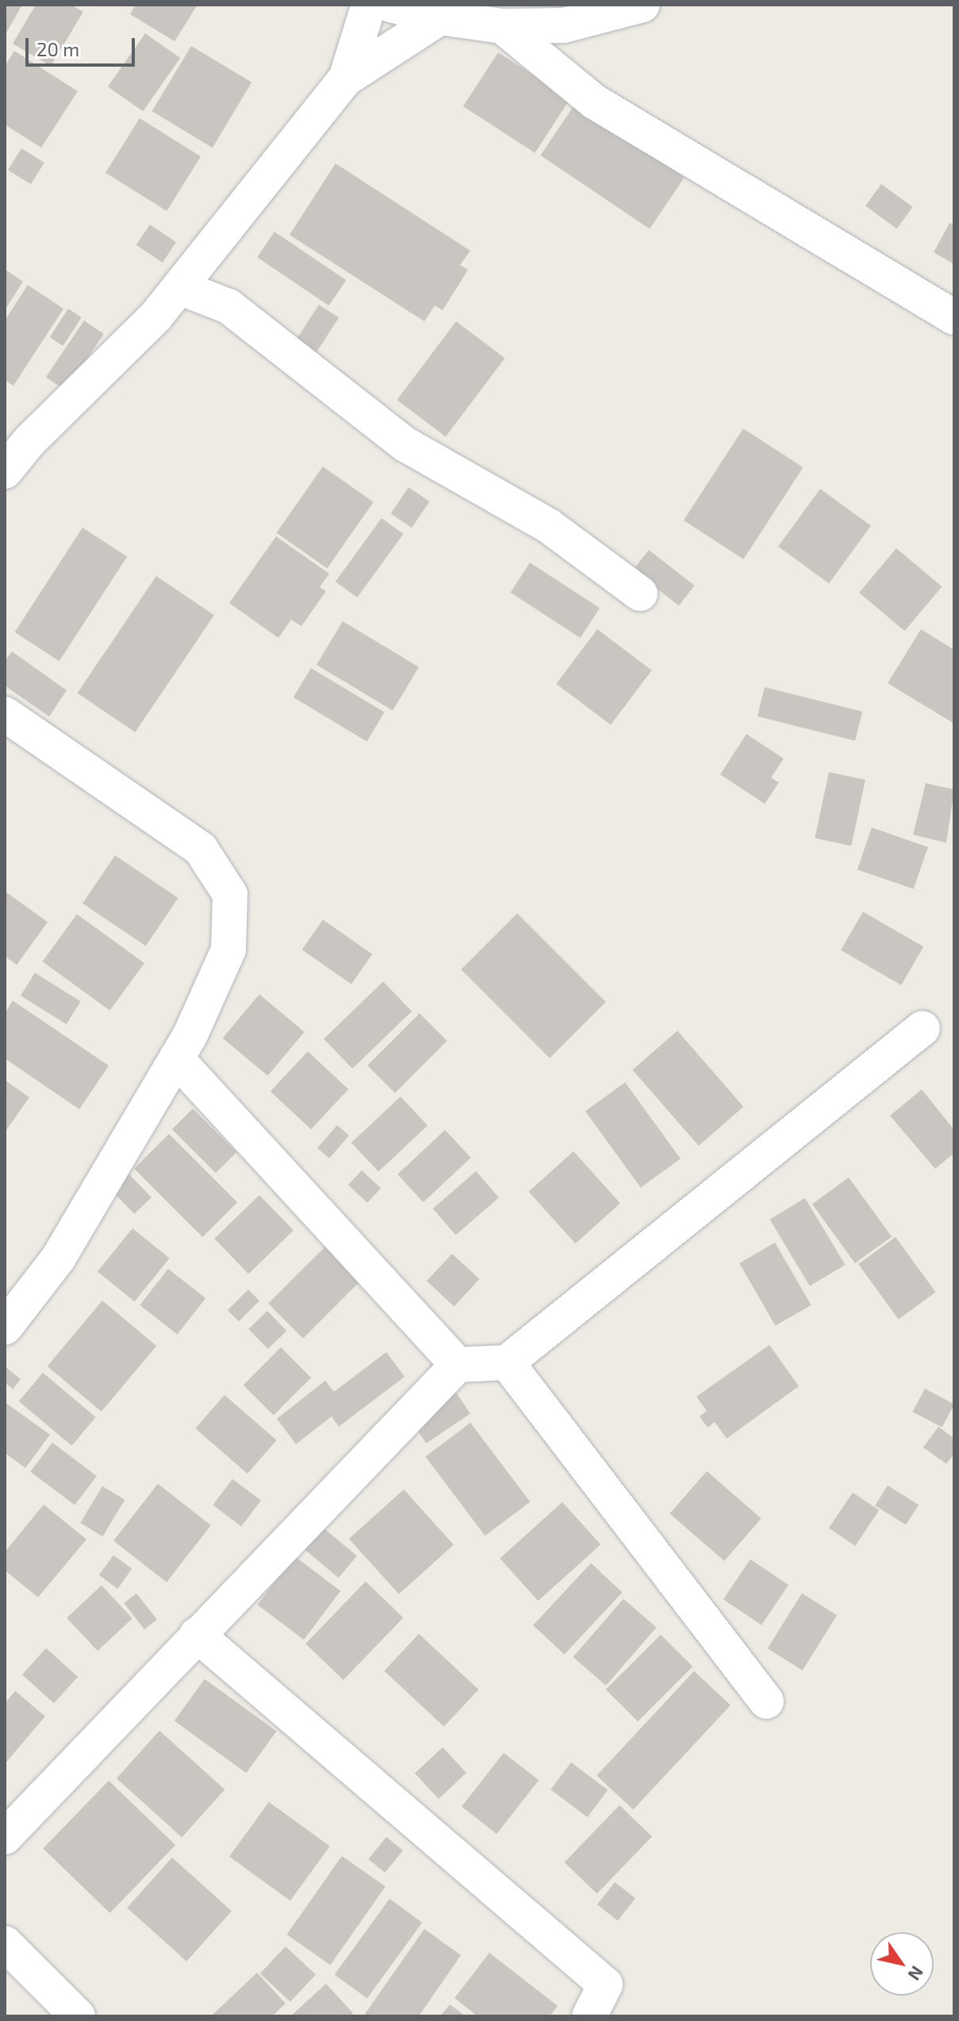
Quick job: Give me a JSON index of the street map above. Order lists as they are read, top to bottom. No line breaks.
{"scale_bar":"20 m","north":"bottom right"}
